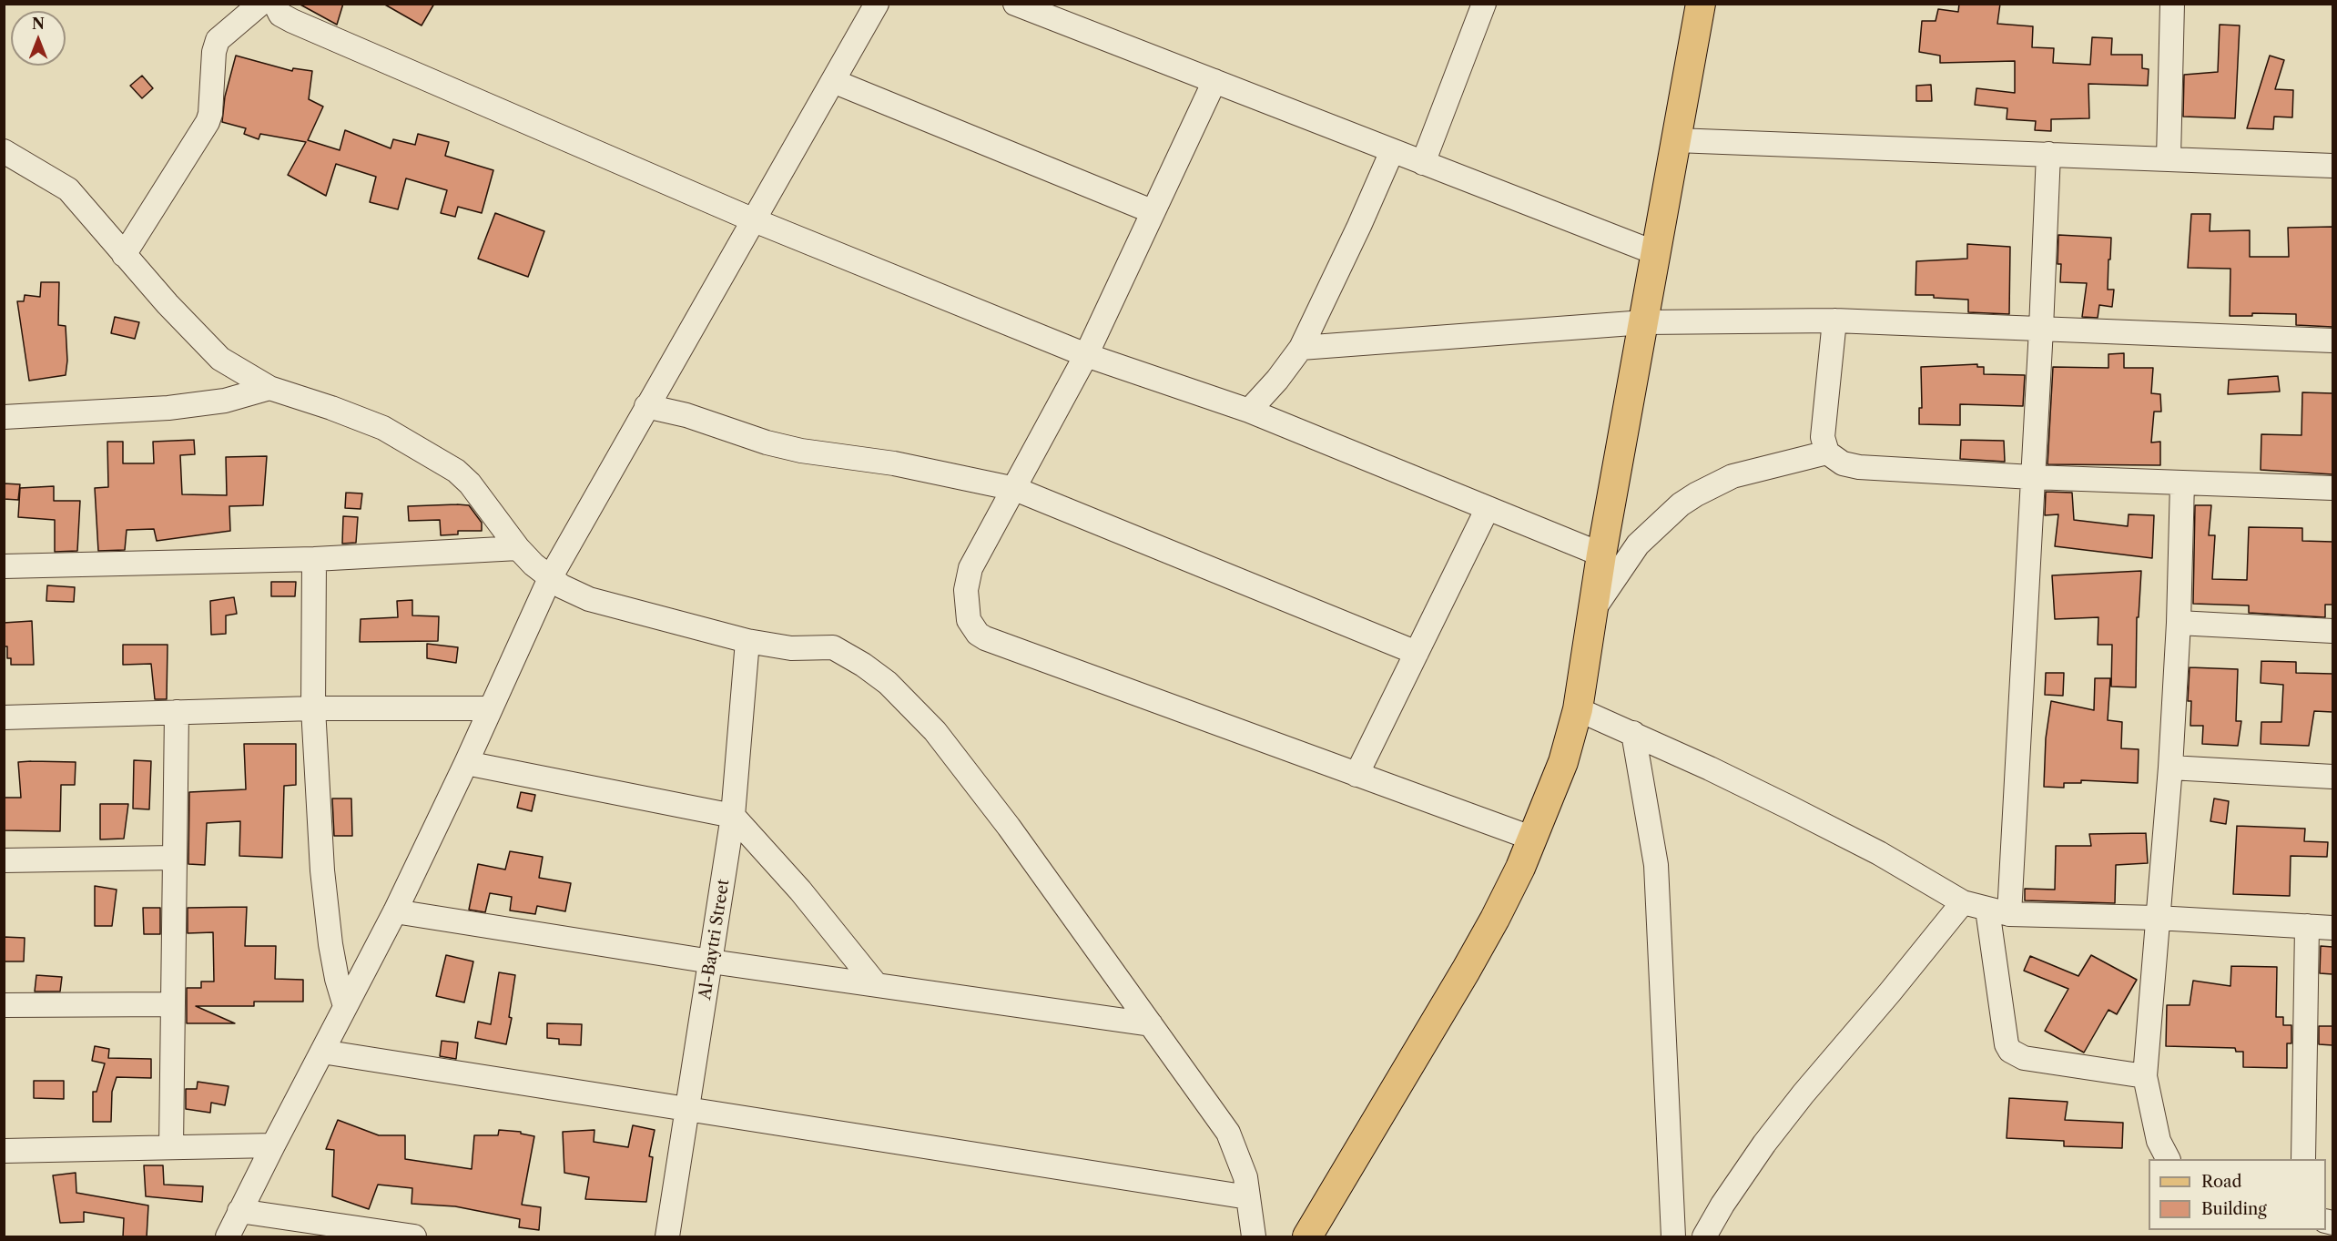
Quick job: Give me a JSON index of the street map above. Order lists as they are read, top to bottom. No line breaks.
{"streets":{"street":["Al-Baytri Street"]},"legend":["Road","Building"],"north":"top"}
